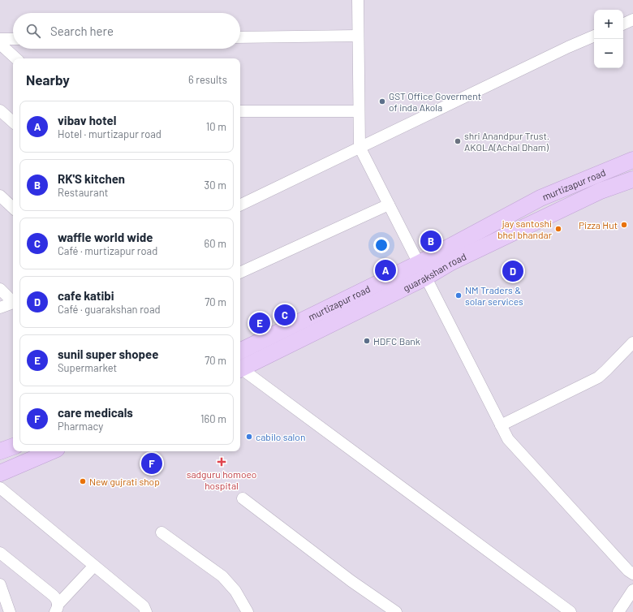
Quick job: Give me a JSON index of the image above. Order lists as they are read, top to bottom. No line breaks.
{"streets":{"street":["murtizapur road","guarakshan road"]},"crossings":[["murtizapur road","guarakshan road"]],"places":{"other":["GST Office Goverment of inda Akola","shri Anandpur Trust. AKOLA(Achal Dham)","Pizza Hut","jay santoshi bhel bhandar","NM Traders & solar services","HDFC Bank","cabilo salon","New gujrati shop"],"health":["sadguru homoeo hospital"]},"page":{"map_buttons":["+","−"],"search":"Search here","heading":["Nearby","6 results"],"list":[{"mark":"A","name":"vibav hotel","note":"Hotel · murtizapur road","value":"10 m"},{"mark":"B","name":"RK'S kitchen","note":"Restaurant","value":"30 m"},{"mark":"C","name":"waffle world wide","note":"Café · murtizapur road","value":"60 m"},{"mark":"D","name":"cafe katibi","note":"Café · guarakshan road","value":"70 m"},{"mark":"E","name":"sunil super shopee","note":"Supermarket","value":"70 m"},{"mark":"F","name":"care medicals","note":"Pharmacy","value":"160 m"}],"pins":["B","A","D","C","E","F"]}}
